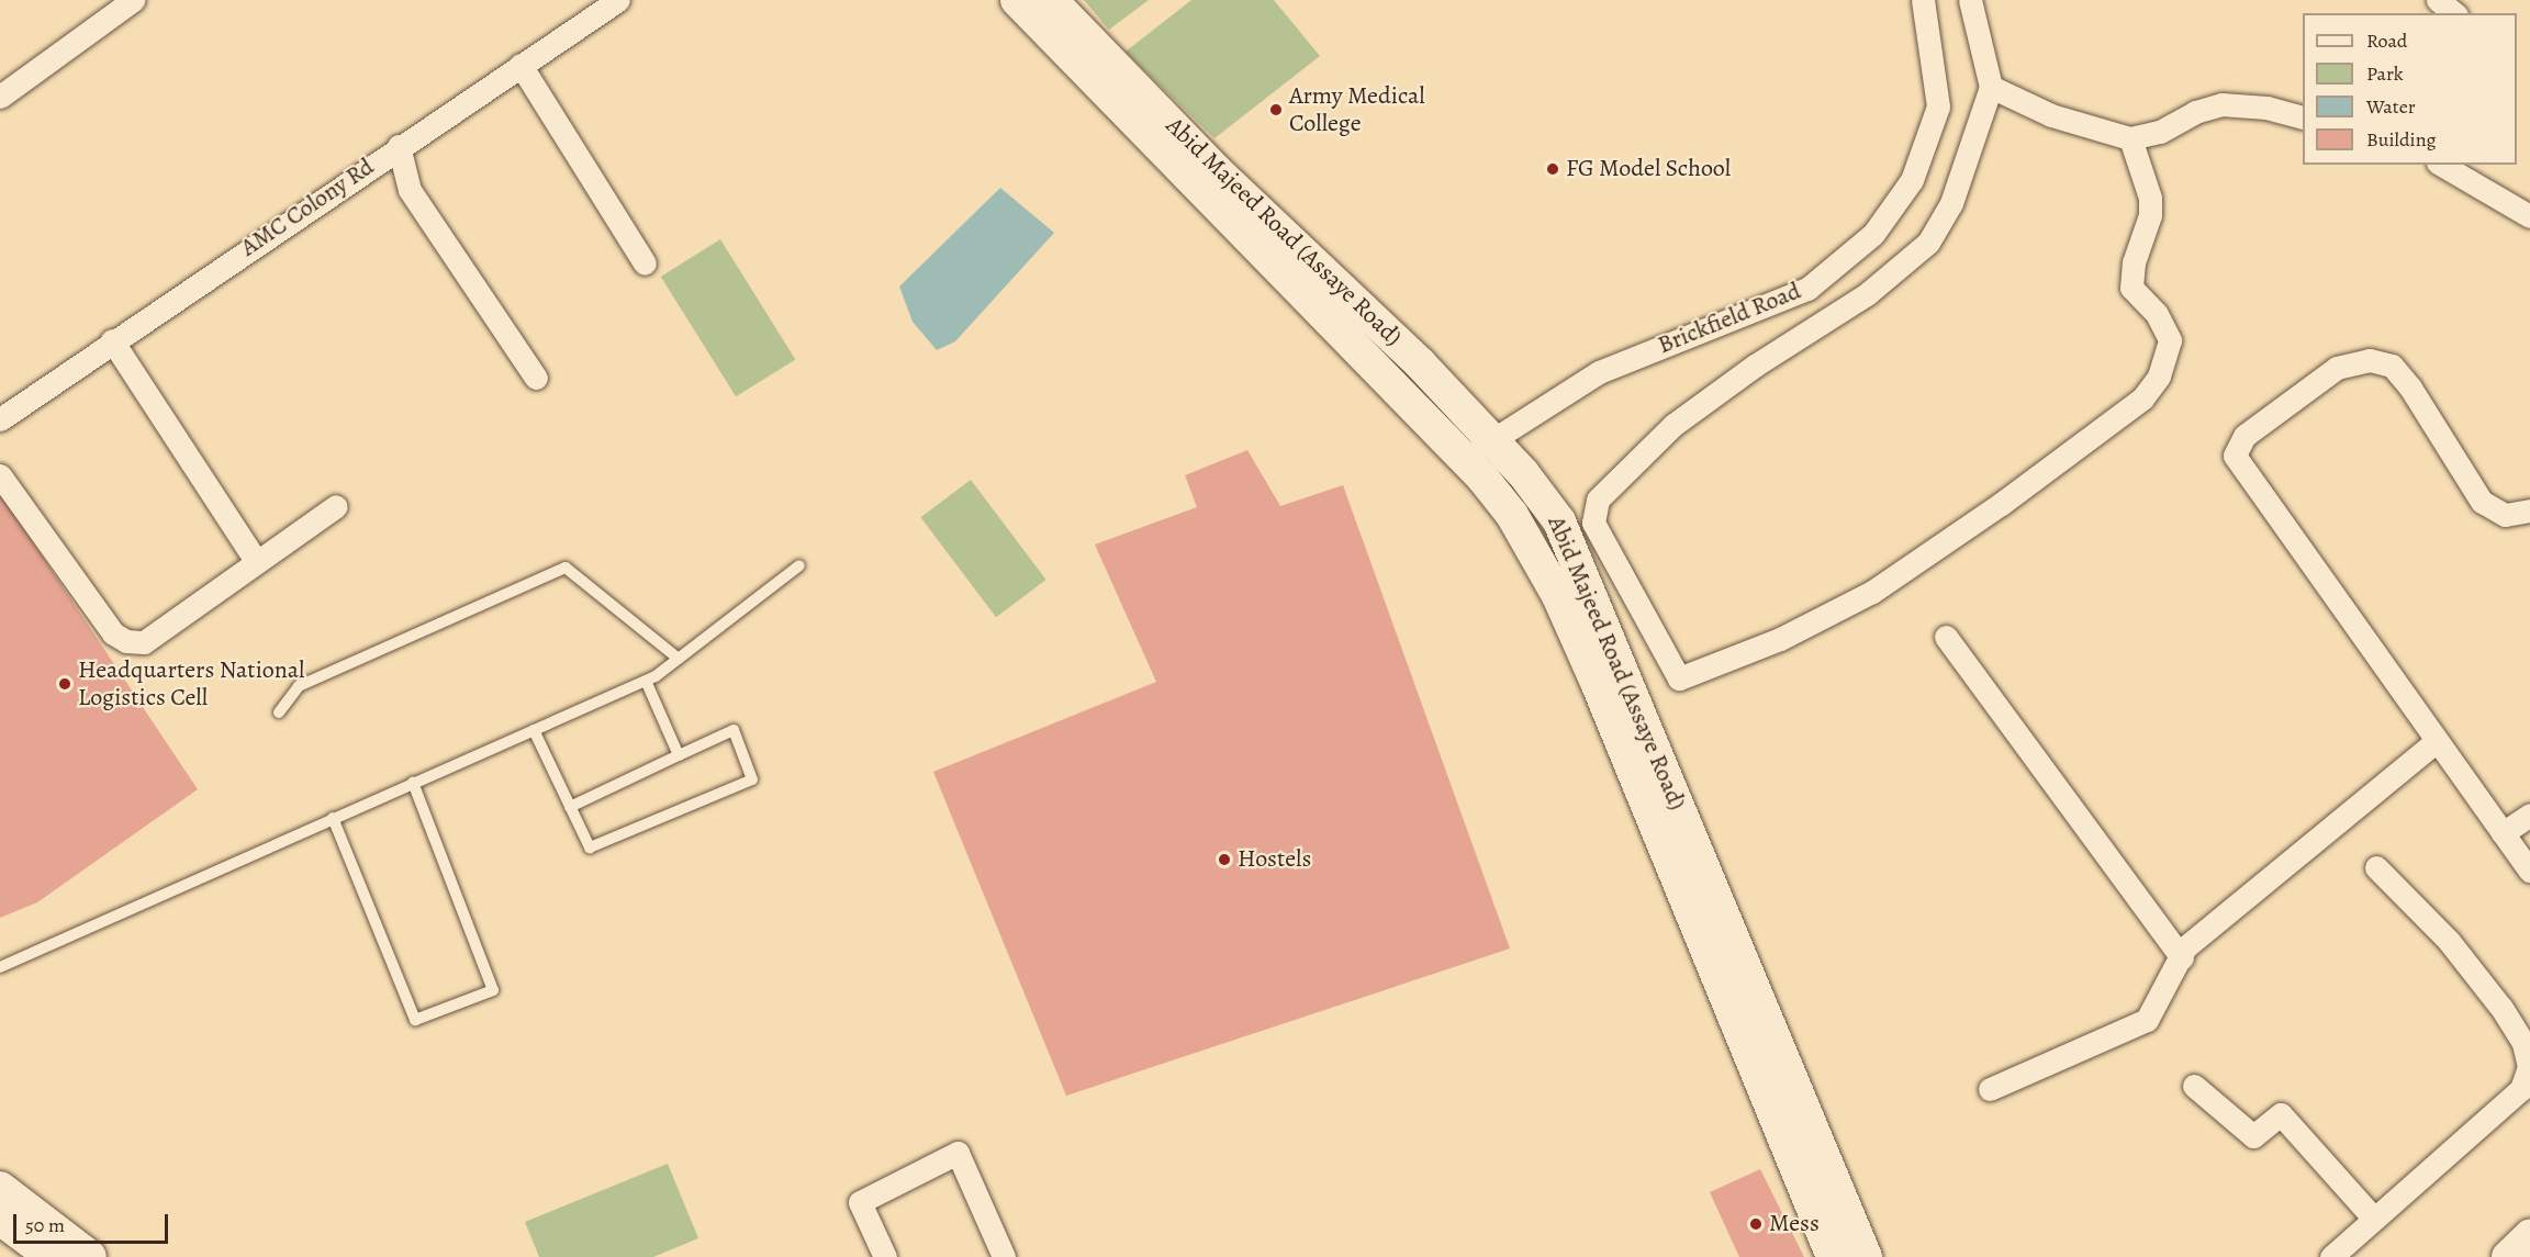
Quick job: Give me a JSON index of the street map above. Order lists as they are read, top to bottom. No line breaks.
{"streets":{"main road":["Abid Majeed Road (Assaye Road)"],"street":["AMC Colony Rd","Brickfield Road"]},"crossings":[["Abid Majeed Road (Assaye Road)","Brickfield Road"]],"places":["Army Medical College","FG Model School","Headquarters National Logistics Cell","Hostels","Mess"],"legend":["Road","Park","Water","Building"],"scale_bar":"50 m"}
